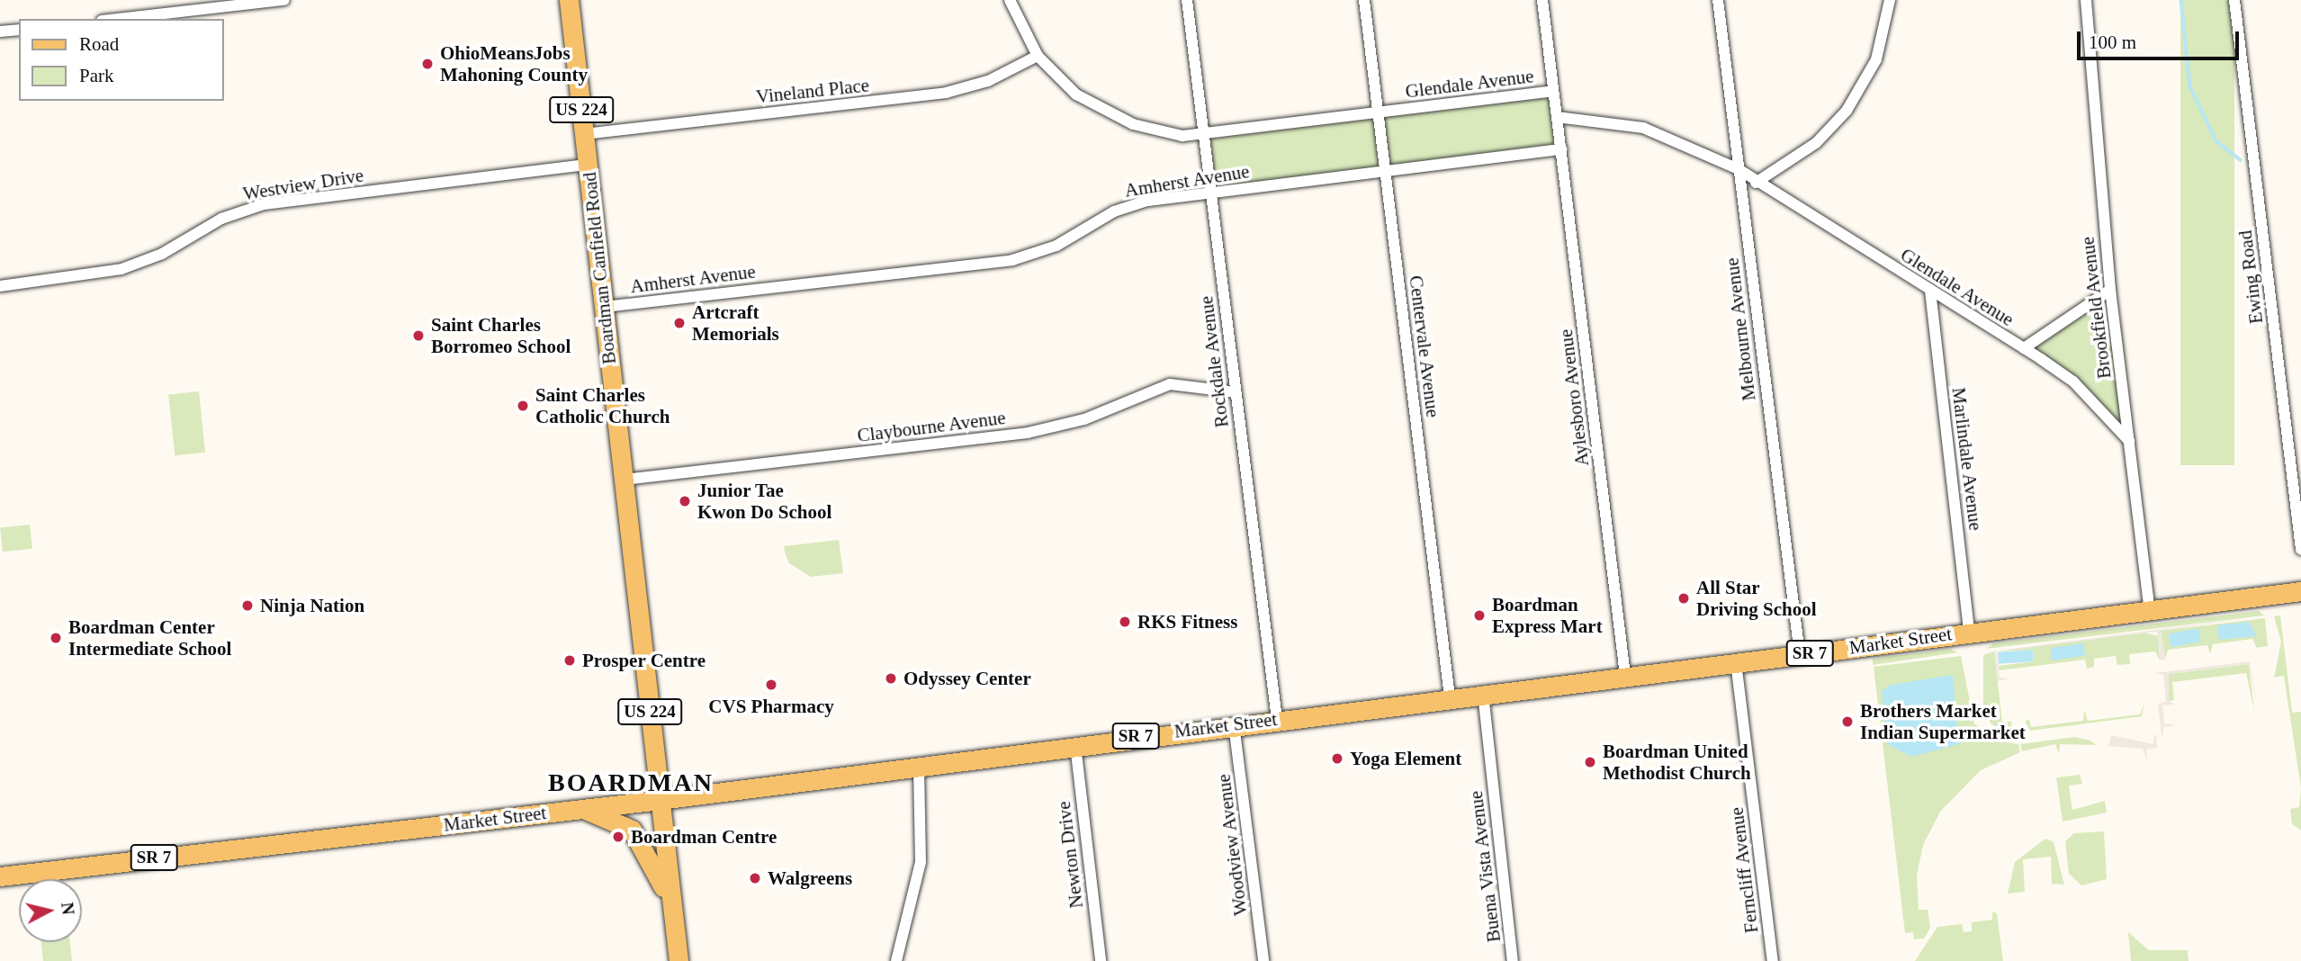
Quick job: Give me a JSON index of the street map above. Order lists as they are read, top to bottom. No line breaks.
{"streets":{"main road":["US 224","Boardman Canfield Road","Market Street","SR 7"],"street":["Glendale Avenue","Vineland Place","Amherst Avenue","Westview Drive","Ewing Road","Brookfield Avenue","Melbourne Avenue","Centervale Avenue","Rockdale Avenue","Aylesboro Avenue","Claybourne Avenue","Marlindale Avenue","Woodview Avenue","Newton Drive","Buena Vista Avenue","Ferncliff Avenue"]},"crossings":[["Glendale Avenue","Vineland Place"],["Glendale Avenue","Brookfield Avenue"],["Glendale Avenue","Melbourne Avenue"],["Glendale Avenue","Centervale Avenue"],["Glendale Avenue","Rockdale Avenue"],["Glendale Avenue","Aylesboro Avenue"],["Glendale Avenue","Marlindale Avenue"],["Vineland Place","Boardman Canfield Road"],["US 224","Boardman Canfield Road"],["US 224","Market Street"],["Amherst Avenue","Boardman Canfield Road"],["Amherst Avenue","Centervale Avenue"],["Amherst Avenue","Rockdale Avenue"],["Amherst Avenue","Aylesboro Avenue"],["Westview Drive","Boardman Canfield Road"],["Boardman Canfield Road","Claybourne Avenue"],["Boardman Canfield Road","Market Street"],["Brookfield Avenue","Market Street"],["Melbourne Avenue","Market Street"],["Centervale Avenue","Market Street"],["Rockdale Avenue","Claybourne Avenue"],["Rockdale Avenue","Market Street"],["Aylesboro Avenue","Market Street"],["Marlindale Avenue","Market Street"],["Market Street","Woodview Avenue"],["Market Street","Newton Drive"],["Market Street","Buena Vista Avenue"],["Market Street","Ferncliff Avenue"]],"districts":["BOARDMAN"],"places":["OhioMeansJobs Mahoning County","Artcraft Memorials","Saint Charles Borromeo School","Saint Charles Catholic Church","Junior Tae Kwon Do School","All Star Driving School","Ninja Nation","Boardman Express Mart","RKS Fitness","Boardman Center Intermediate School","Prosper Centre","Odyssey Center","CVS Pharmacy","Brothers Market Indian Supermarket","Yoga Element","Boardman United Methodist Church","Boardman Centre","Walgreens"],"legend":["Road","Park"],"scale_bar":"100 m","north":"right"}
